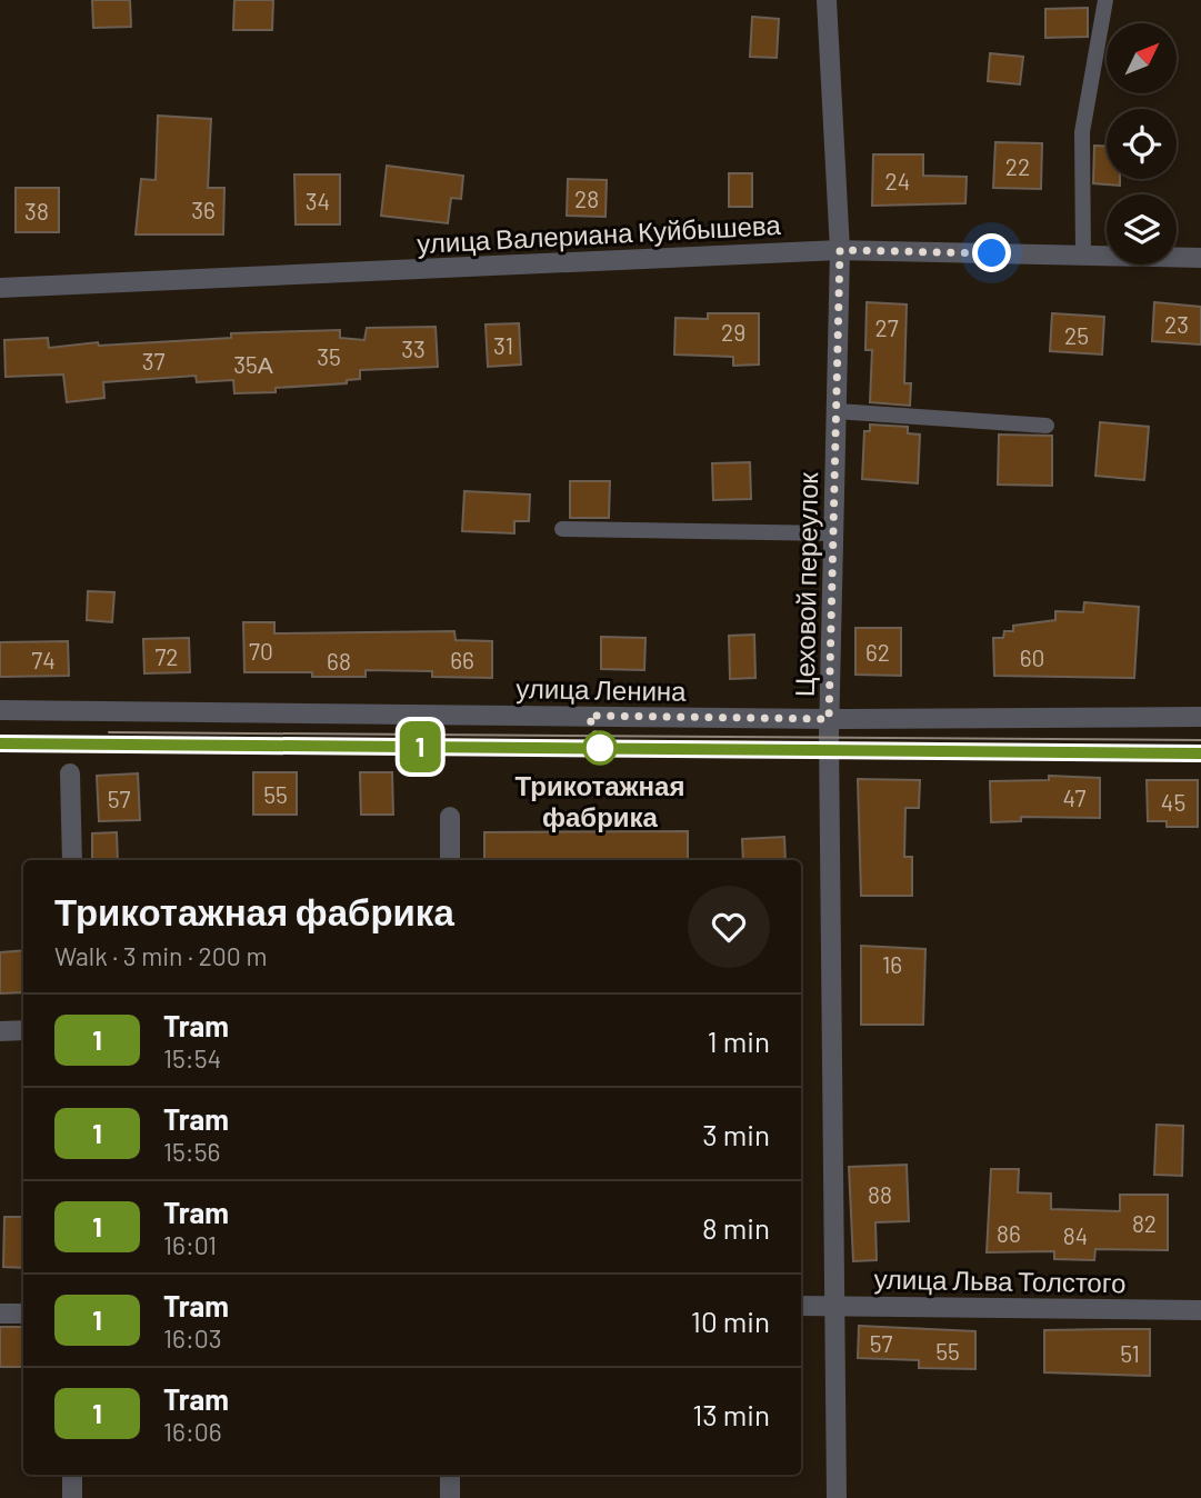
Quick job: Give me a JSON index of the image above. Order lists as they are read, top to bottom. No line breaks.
{"streets":{"street":["улица Валериана Куйбышева","Цеховой переулок","улица Ленина","улица Льва Толстого"]},"crossings":[["улица Валериана Куйбышева","Цеховой переулок"],["Цеховой переулок","улица Ленина"],["Цеховой переулок","улица Льва Толстого"]],"places":["Трикотажная фабрика"],"lines":["tram line 1"],"house_numbers":["22","24","28","34","36","38","23","27","29","25","31","33","35","37","35А","70","62","72","60","74","66","68","55","47","57","45","16","88","82","86","84","57","55","51"],"north":"top right","page":{"on_map":"1","heading":["Трикотажная фабрика","Walk · 3 min · 200 m"],"list":[{"mark":"1","name":"Tram","note":"15:54","value":"1 min"},{"mark":"1","name":"Tram","note":"15:56","value":"3 min"},{"mark":"1","name":"Tram","note":"16:01","value":"8 min"},{"mark":"1","name":"Tram","note":"16:03","value":"10 min"},{"mark":"1","name":"Tram","note":"16:06","value":"13 min"}]}}
